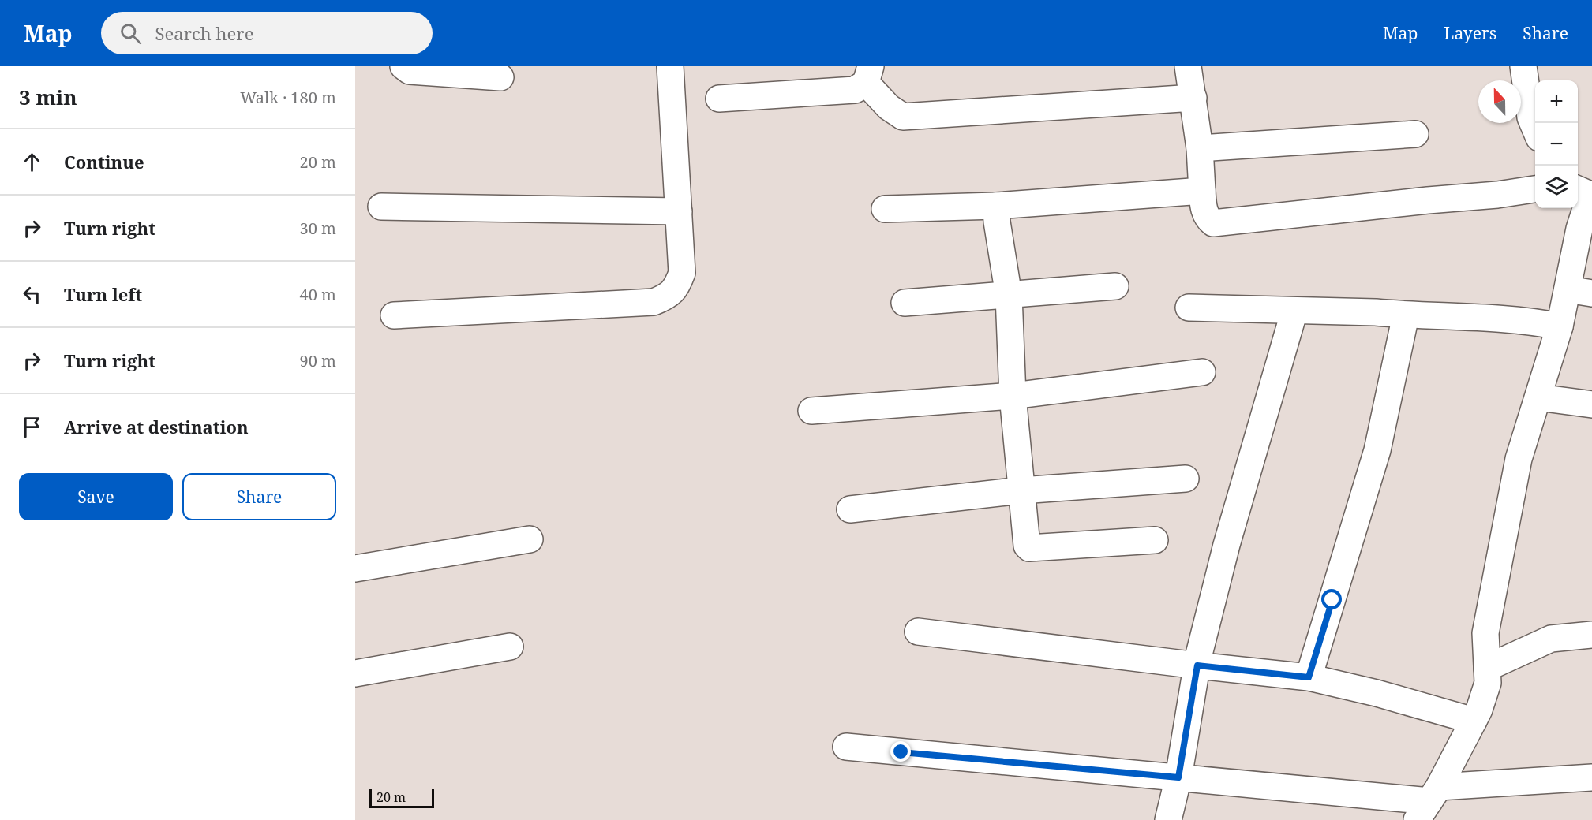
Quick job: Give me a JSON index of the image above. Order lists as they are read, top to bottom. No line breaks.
{"scale_bar":"20 m","north":"top","page":{"header":"Map","search":"Search here","nav":["Map","Layers","Share"],"heading":["3 min","Walk · 180 m"],"map_buttons":["+","−"],"list":[["Continue","20 m"],["Turn right","30 m"],["Turn left","40 m"],["Turn right","90 m"],"Arrive at destination"],"buttons":["Save","Share"],"scale":"20 m"}}
